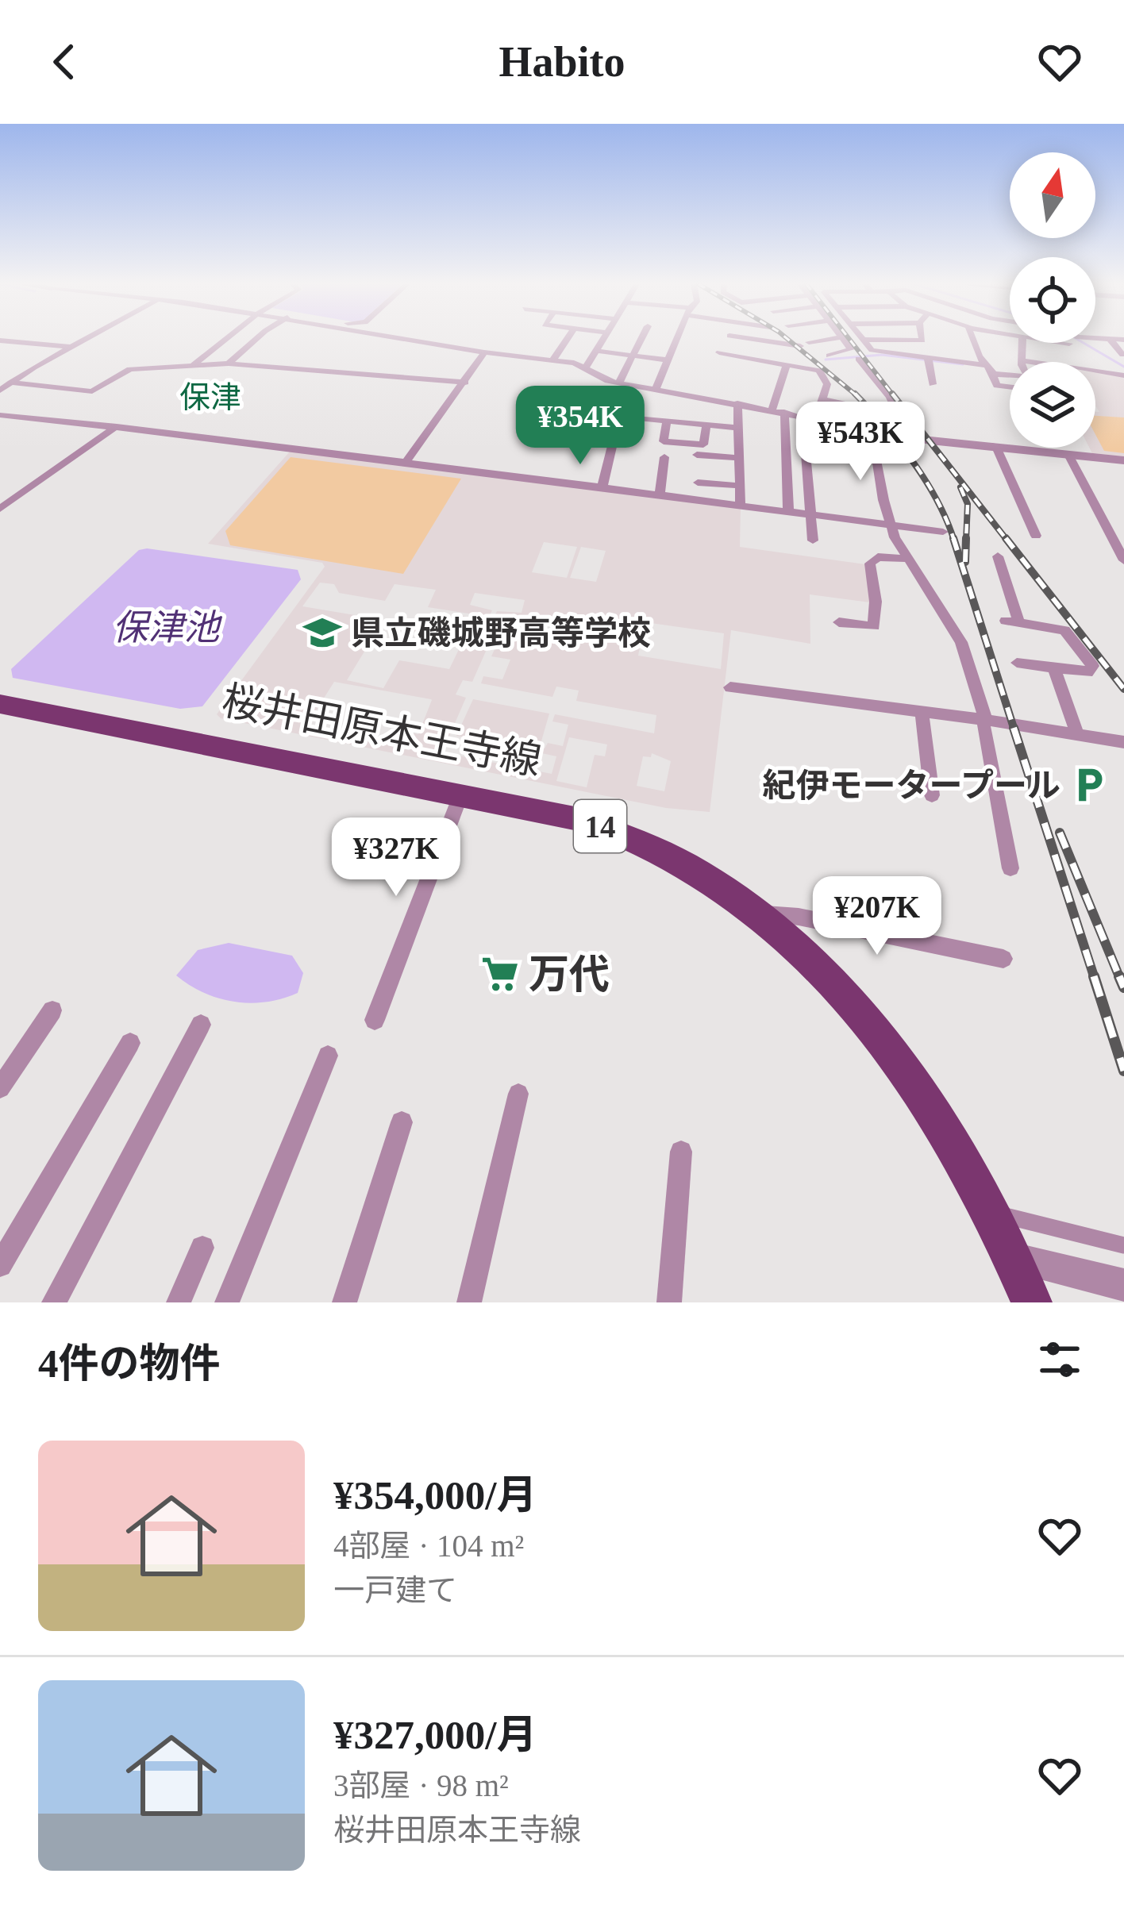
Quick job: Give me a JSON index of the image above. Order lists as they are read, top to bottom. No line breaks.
{"streets":{"main road":["桜井田原本王寺線","14"]},"districts":["保津"],"water":["保津池"],"places":{"school or university":["県立磯城野高等学校"],"parking":["紀伊モータープール"],"supermarket":["万代"]},"north":"top","page":{"header":"Habito","price":["¥354K","¥543K","¥327K","¥207K"],"heading":"4件の物件","list":[{"name":"¥354,000/月","note":"4部屋 · 104 m² · 一戸建て"},{"name":"¥327,000/月","note":"3部屋 · 98 m² · 桜井田原本王寺線"}]}}
